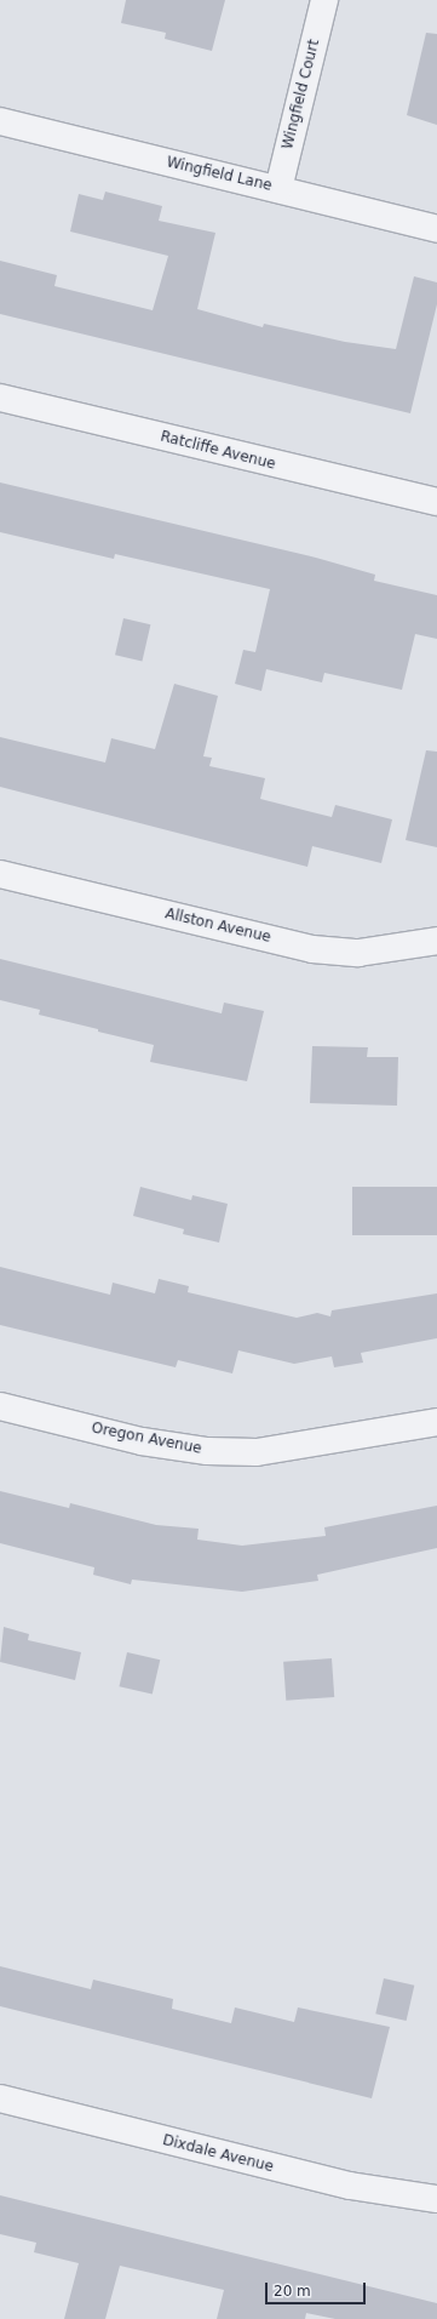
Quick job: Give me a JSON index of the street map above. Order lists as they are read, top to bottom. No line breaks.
{"streets":{"street":["Wingfield Court","Wingfield Lane","Ratcliffe Avenue","Allston Avenue","Oregon Avenue","Dixdale Avenue"]},"crossings":[["Wingfield Court","Wingfield Lane"]],"scale_bar":"20 m"}
